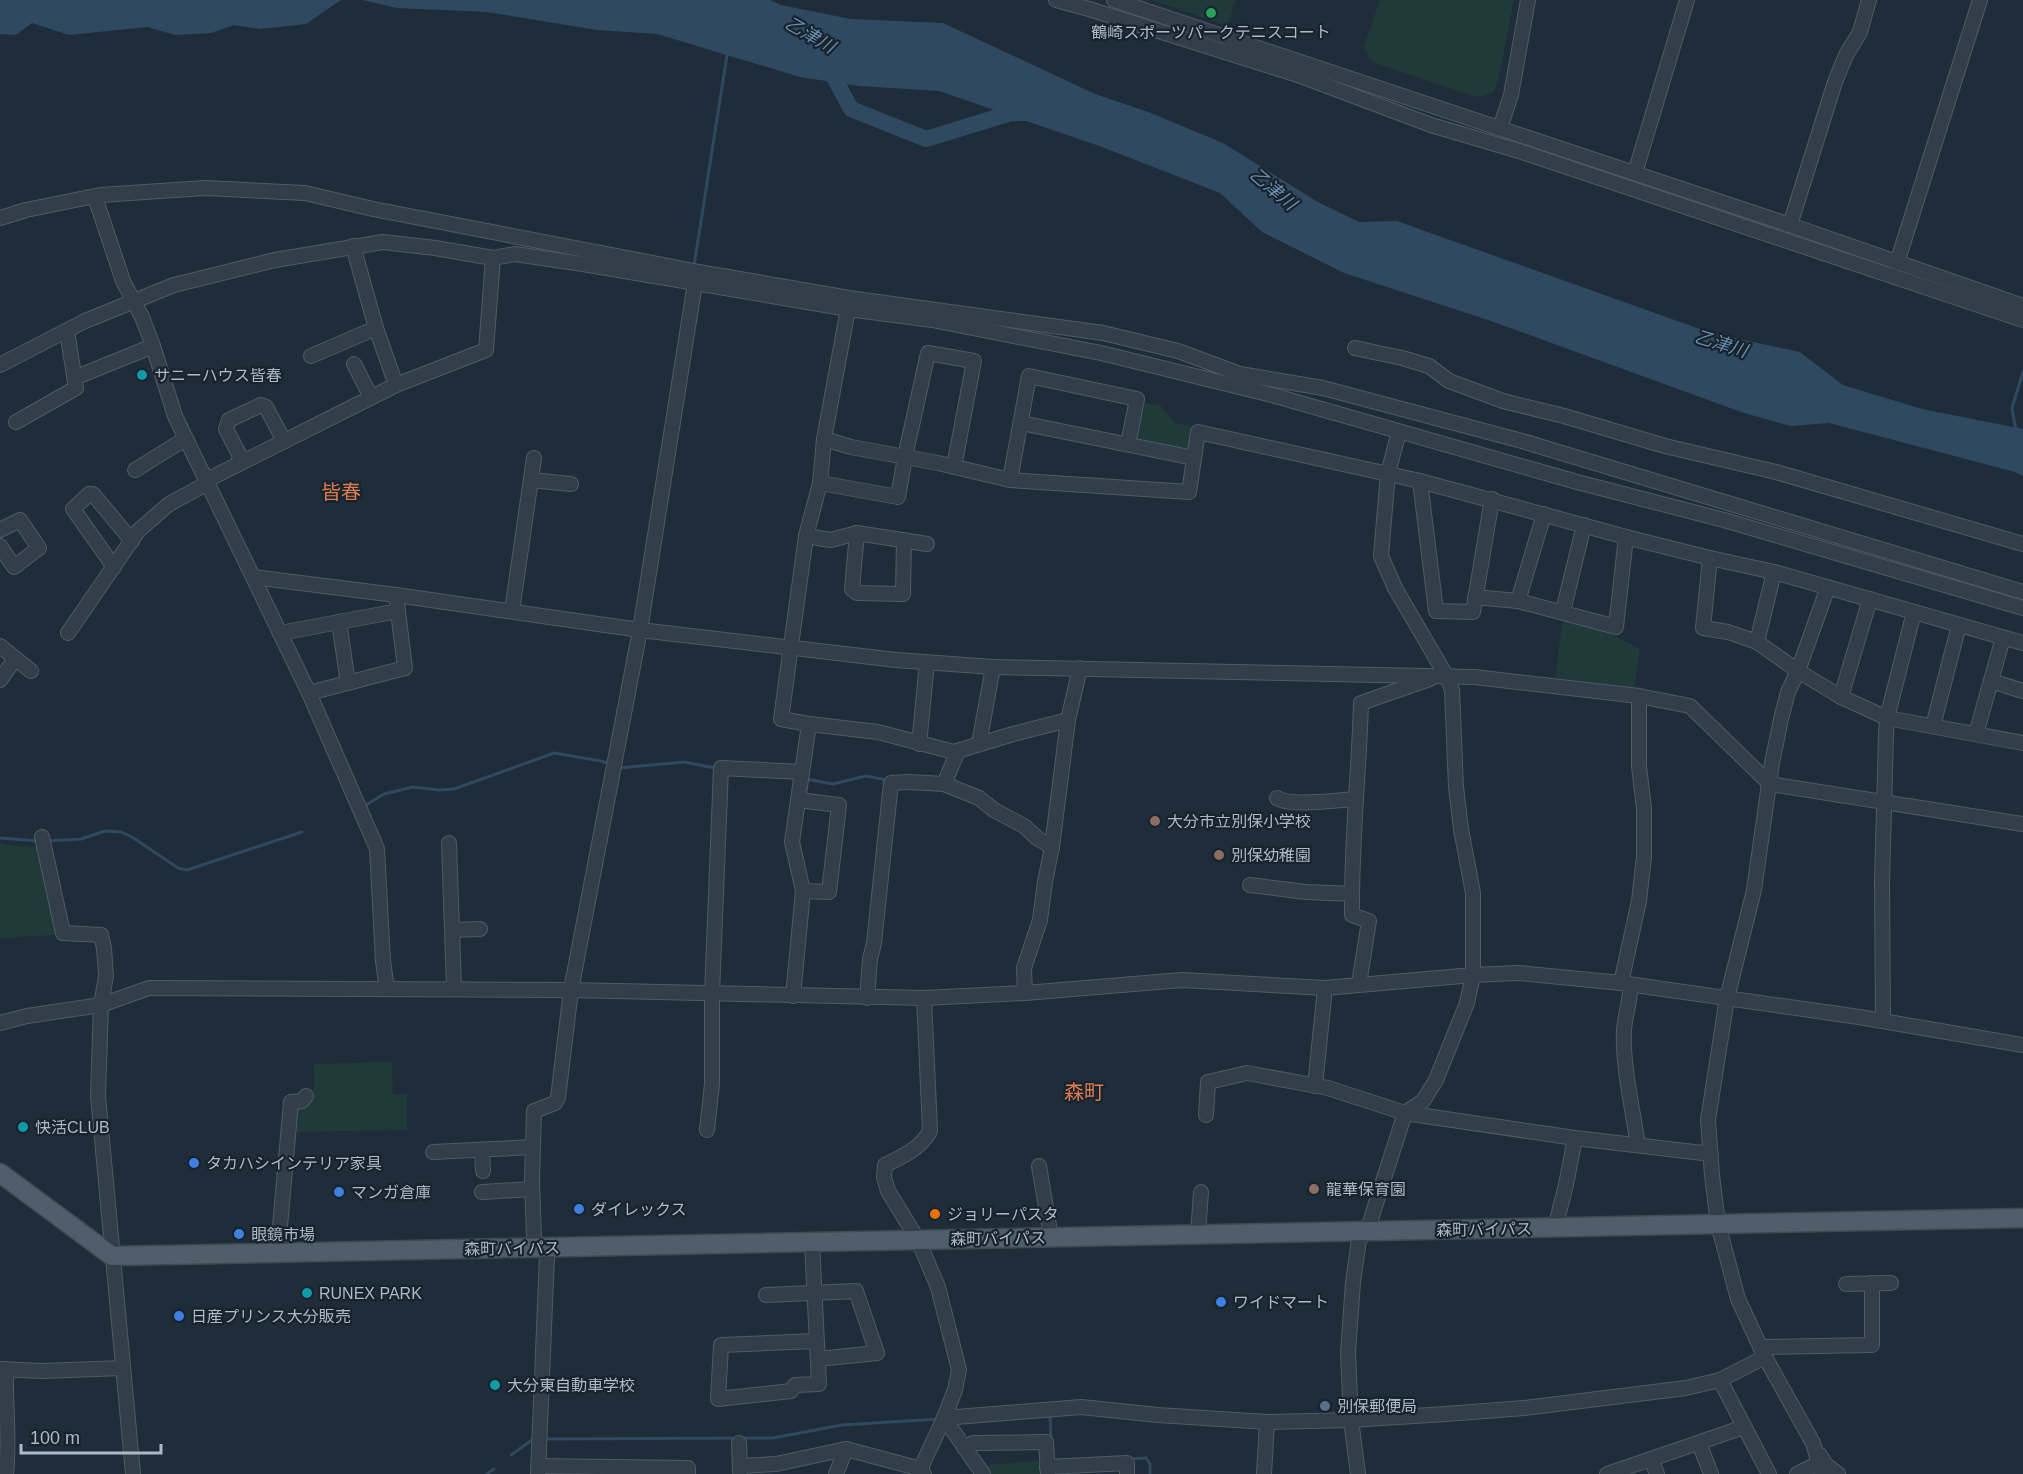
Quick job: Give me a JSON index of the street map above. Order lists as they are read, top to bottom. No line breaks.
{"streets":{"main road":["森町バイパス"]},"districts":["皆春","森町"],"water":["乙津川"],"places":["鶴崎スポーツパークテニスコート","サニーハウス皆春","大分市立別保小学校","別保幼稚園","快活CLUB","タカハシインテリア家具","龍華保育園","マンガ倉庫","ダイレックス","ジョリーパスタ","眼鏡市場","RUNEX PARK","ワイドマート","日産プリンス大分販売","大分東自動車学校","別保郵便局"],"scale_bar":"100 m"}
